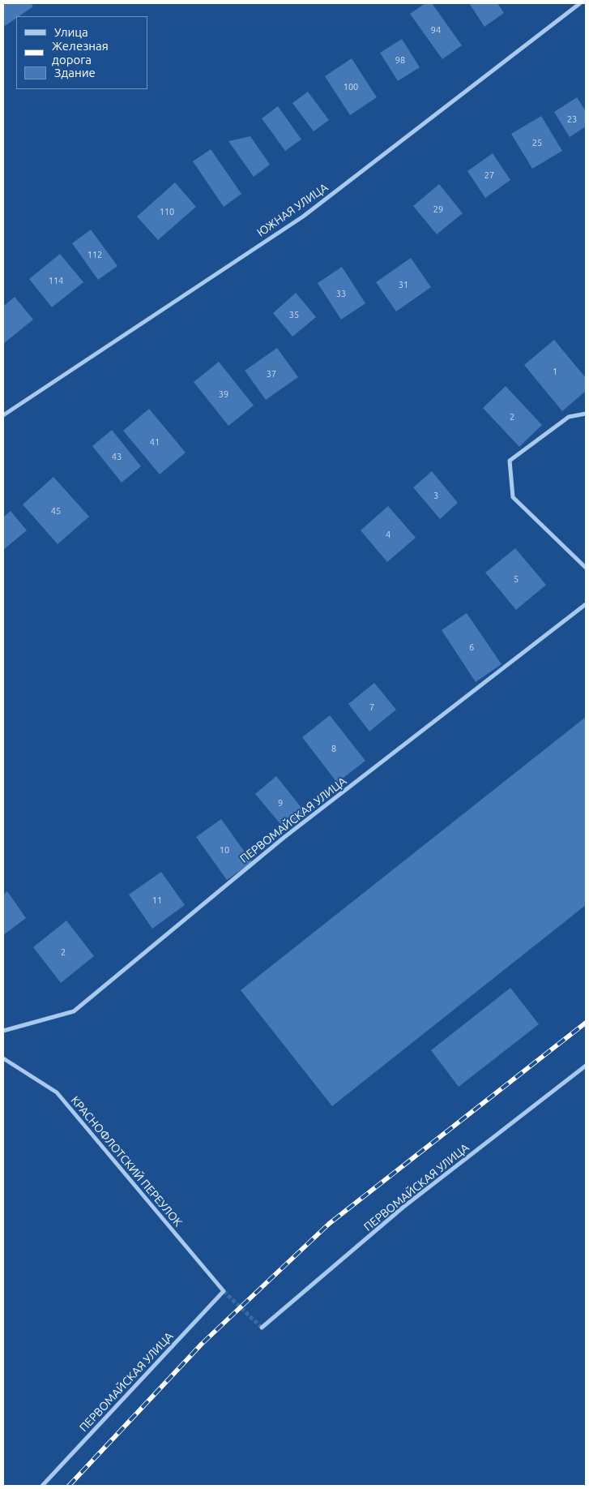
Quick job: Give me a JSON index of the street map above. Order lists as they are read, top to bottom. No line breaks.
{"streets":{"street":["ЮЖНАЯ УЛИЦА","ПЕРВОМАЙСКАЯ УЛИЦА","КРАСНОФЛОТСКИЙ ПЕРЕУЛОК"]},"crossings":[["ПЕРВОМАЙСКАЯ УЛИЦА","КРАСНОФЛОТСКИЙ ПЕРЕУЛОК"]],"house_numbers":["94","98","100","23","25","27","29","110","112","114","31","33","35","1","37","39","2","41","43","3","45","4","5","6","7","8","9","10","11","2"],"legend":["Улица","Железная дорога","Здание"]}
